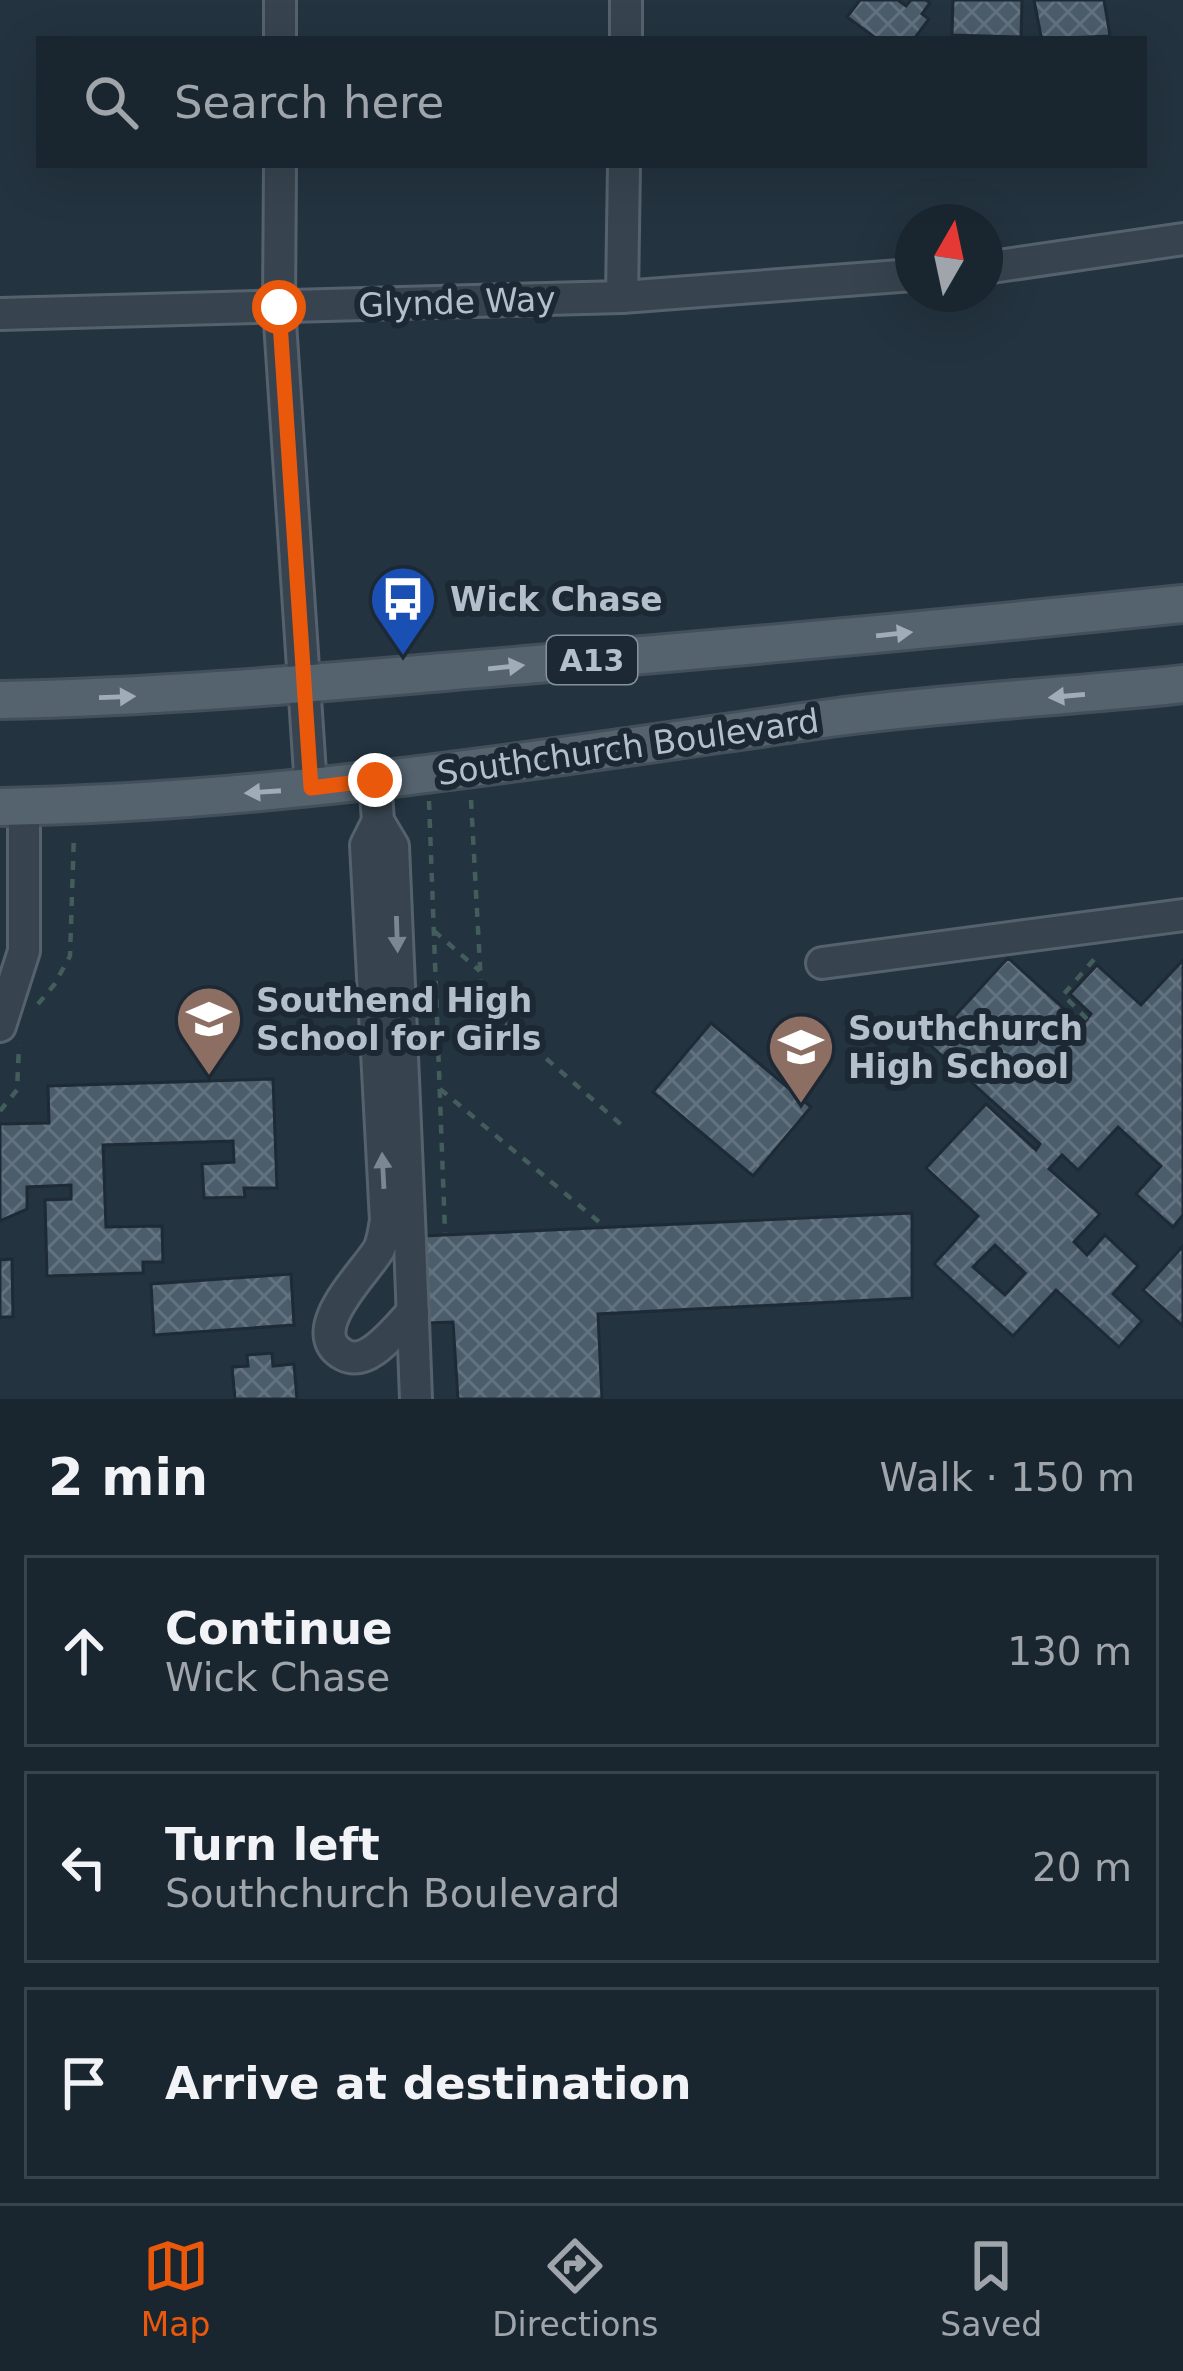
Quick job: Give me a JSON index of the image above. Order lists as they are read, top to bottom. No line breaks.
{"streets":{"main road":["A13","Southchurch Boulevard"],"street":["Glynde Way"]},"places":{"bus stop":["Wick Chase"],"school or university":["Southend High School for Girls","Southchurch High School"]},"north":"top","page":{"search":"Search here","heading":["2 min","Walk · 150 m"],"list":[["Continue","Wick Chase","130 m"],["Turn left","Southchurch Boulevard","20 m"],"Arrive at destination"],"nav":["Map","Directions","Saved"]}}
